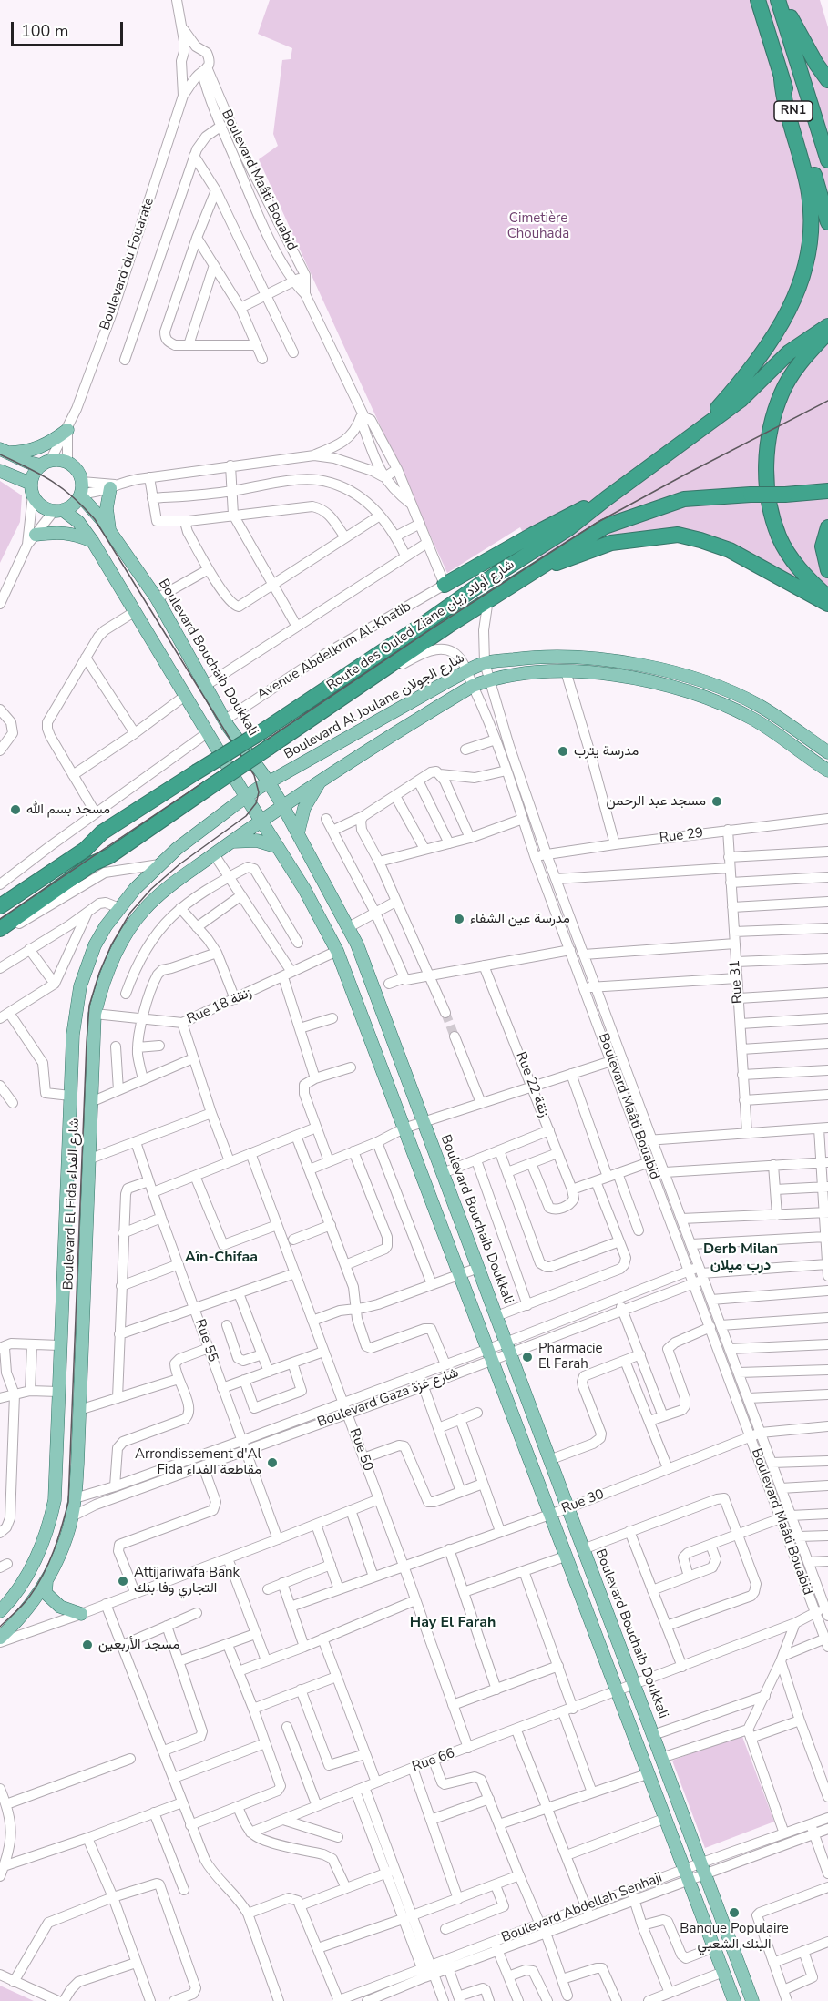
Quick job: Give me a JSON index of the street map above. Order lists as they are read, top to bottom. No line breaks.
{"streets":{"highway":["RN1","Route des Ouled Ziane شارع أولاد زيان"],"main road":["Boulevard Bouchaib Doukkali","Boulevard Al Joulane شارع الجولان","Boulevard El Fida شارع الفداء"],"street":["Boulevard Maâti Bouabid","Boulevard du Fouarate","Avenue Abdelkrim Al-Khatib","Rue 29","Rue 31","Rue 18 زنقة","Rue 22 زنقة","Rue 55","Boulevard Gaza شارع غزة","Rue 50","Rue 30","Rue 66","Boulevard Abdellah Senhaji"]},"crossings":[["Boulevard Maâti Bouabid","Boulevard du Fouarate"],["Boulevard Maâti Bouabid","Route des Ouled Ziane شارع أولاد زيان"],["Boulevard Maâti Bouabid","Avenue Abdelkrim Al-Khatib"],["Boulevard Maâti Bouabid","Boulevard Al Joulane شارع الجولان"],["Boulevard Maâti Bouabid","Rue 29"],["Boulevard Maâti Bouabid","Boulevard Gaza شارع غزة"],["Boulevard Maâti Bouabid","Rue 30"],["Boulevard Maâti Bouabid","Rue 66"],["Boulevard du Fouarate","Boulevard Bouchaib Doukkali"],["Avenue Abdelkrim Al-Khatib","Boulevard Bouchaib Doukkali"],["Boulevard Bouchaib Doukkali","Boulevard Al Joulane شارع الجولان"],["Boulevard Bouchaib Doukkali","Boulevard Gaza شارع غزة"],["Boulevard Bouchaib Doukkali","Rue 30"],["Boulevard Bouchaib Doukkali","Rue 66"],["Boulevard Bouchaib Doukkali","Boulevard Abdellah Senhaji"],["Boulevard Al Joulane شارع الجولان","Boulevard El Fida شارع الفداء"],["Rue 29","Rue 31"],["Rue 18 زنقة","Boulevard El Fida شارع الفداء"],["Boulevard El Fida شارع الفداء","Boulevard Gaza شارع غزة"],["Rue 55","Boulevard Gaza شارع غزة"],["Boulevard Gaza شارع غزة","Rue 50"],["Rue 50","Rue 30"],["Rue 50","Rue 66"]],"districts":["Derb Milan درب ميلان","Aîn-Chifaa","Hay El Farah"],"parks":["Cimetière Chouhada"],"places":["مدرسة يترب","مسجد عبد الرحمن","مسجد بسم الله","مدرسة عين الشفاء","Pharmacie El Farah","Arrondissement d'Al Fida مقاطعة الفداء","Attijariwafa Bank التجاري وفا بنك","مسجد الأربعين","Banque Populaire البنك الشعبي"],"scale_bar":"100 m"}
